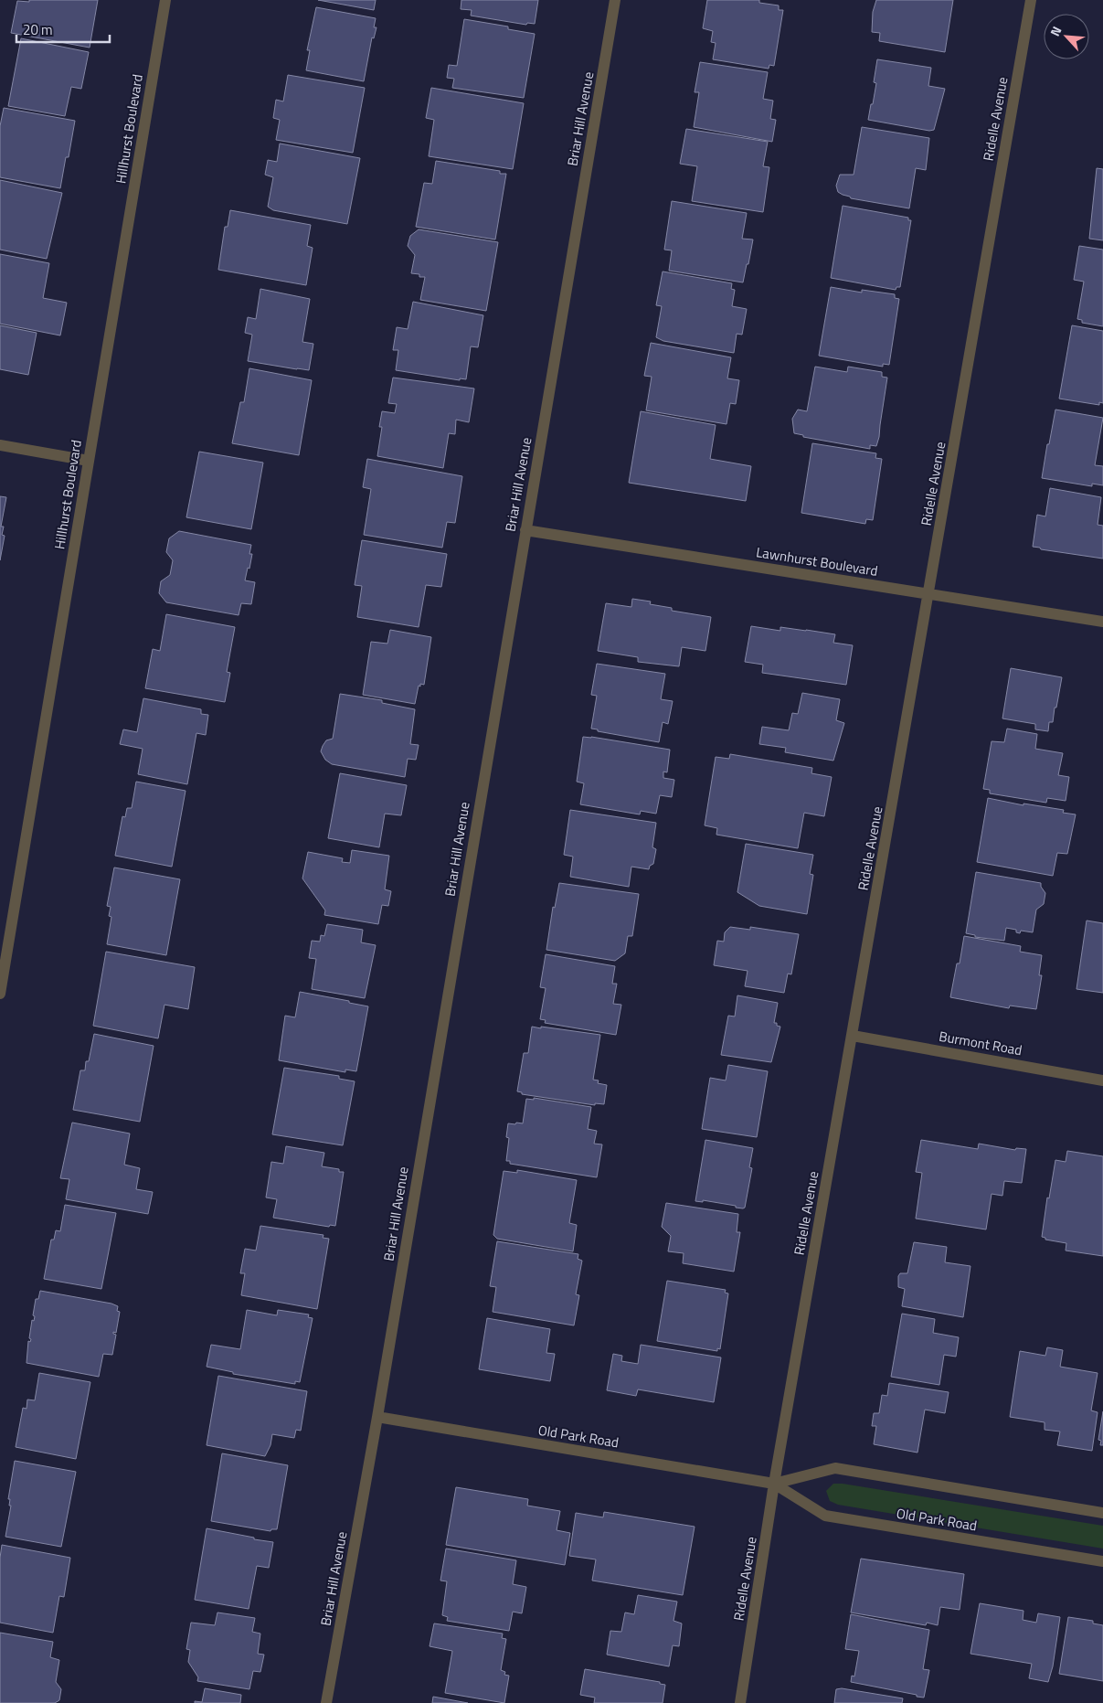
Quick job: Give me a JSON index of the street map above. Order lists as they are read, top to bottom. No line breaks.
{"streets":{"street":["Briar Hill Avenue","Ridelle Avenue","Hillhurst Boulevard","Lawnhurst Boulevard","Burmont Road","Old Park Road"]},"crossings":[["Briar Hill Avenue","Lawnhurst Boulevard"],["Briar Hill Avenue","Old Park Road"],["Ridelle Avenue","Lawnhurst Boulevard"],["Ridelle Avenue","Burmont Road"],["Ridelle Avenue","Old Park Road"]],"scale_bar":"20 m","north":"top left"}
